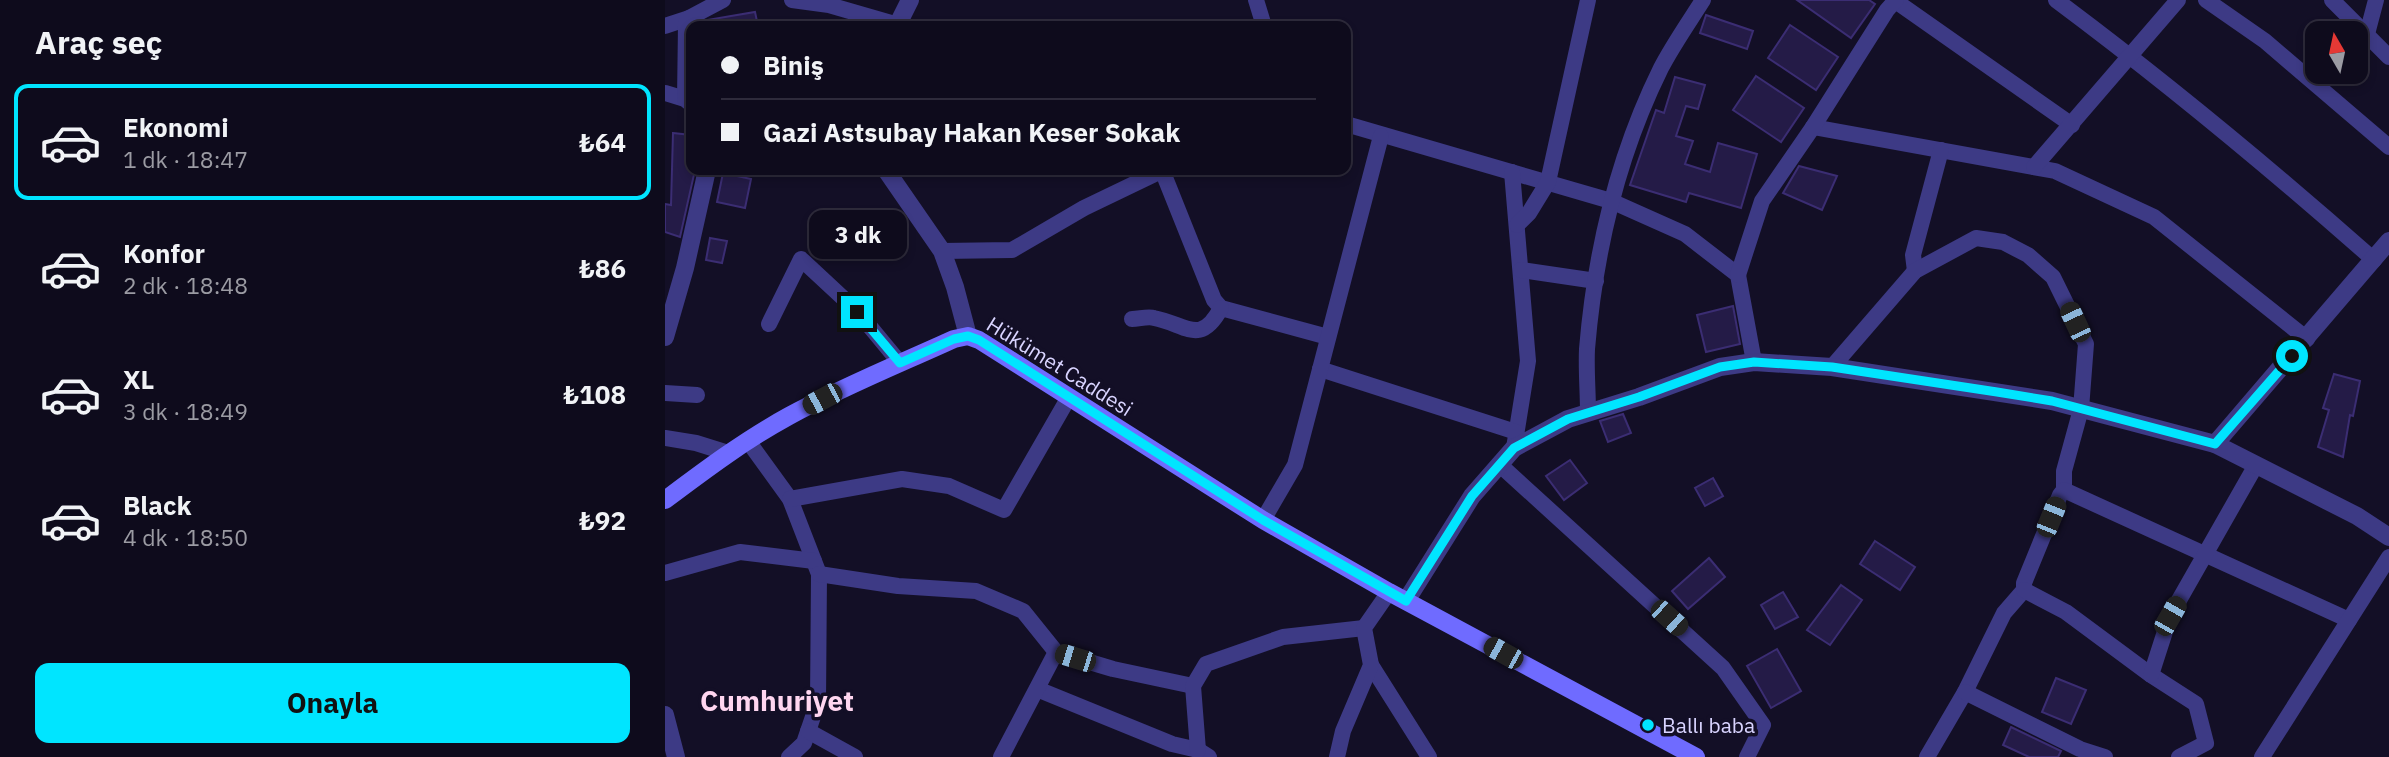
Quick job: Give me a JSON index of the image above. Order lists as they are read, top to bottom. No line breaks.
{"streets":{"main road":["Hükümet Caddesi"]},"districts":["Cumhuriyet"],"places":["Ballı baba"],"north":"top","page":{"heading":"Araç seç","banner":["Biniş","Gazi Astsubay Hakan Keser Sokak"],"list":[{"name":"Ekonomi","note":"1 dk · 18:47","value":"₺64"},{"name":"Konfor","note":"2 dk · 18:48","value":"₺86"},{"name":"XL","note":"3 dk · 18:49","value":"₺108"},{"name":"Black","note":"4 dk · 18:50","value":"₺92"}],"bubble":"3 dk","buttons":"Onayla"}}
